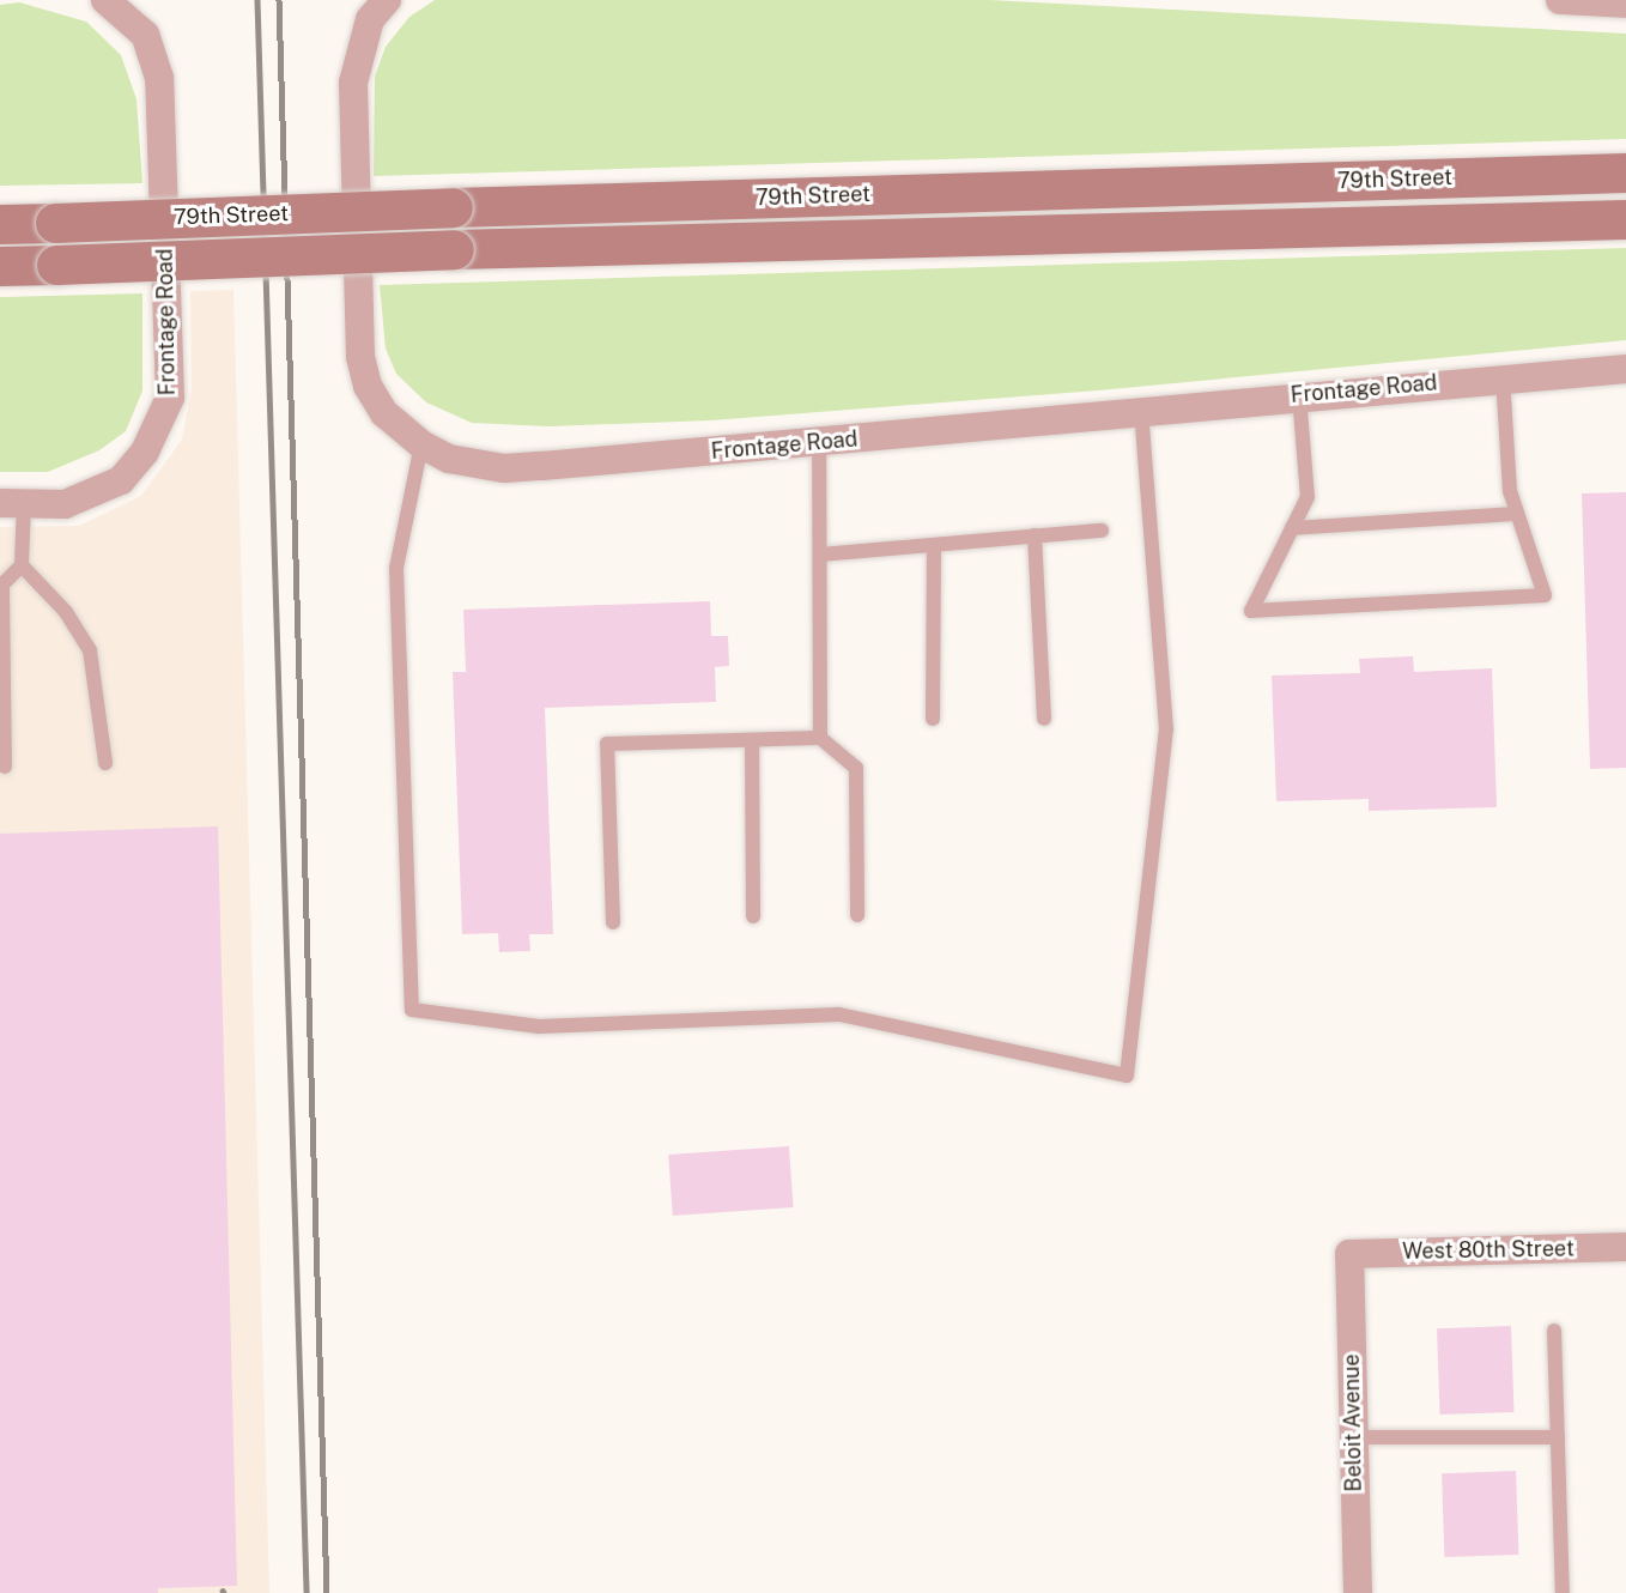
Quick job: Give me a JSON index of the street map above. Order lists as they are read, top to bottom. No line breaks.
{"streets":{"main road":["79th Street"],"street":["Frontage Road","West 80th Street","Beloit Avenue"]},"crossings":[["West 80th Street","Beloit Avenue"]]}
